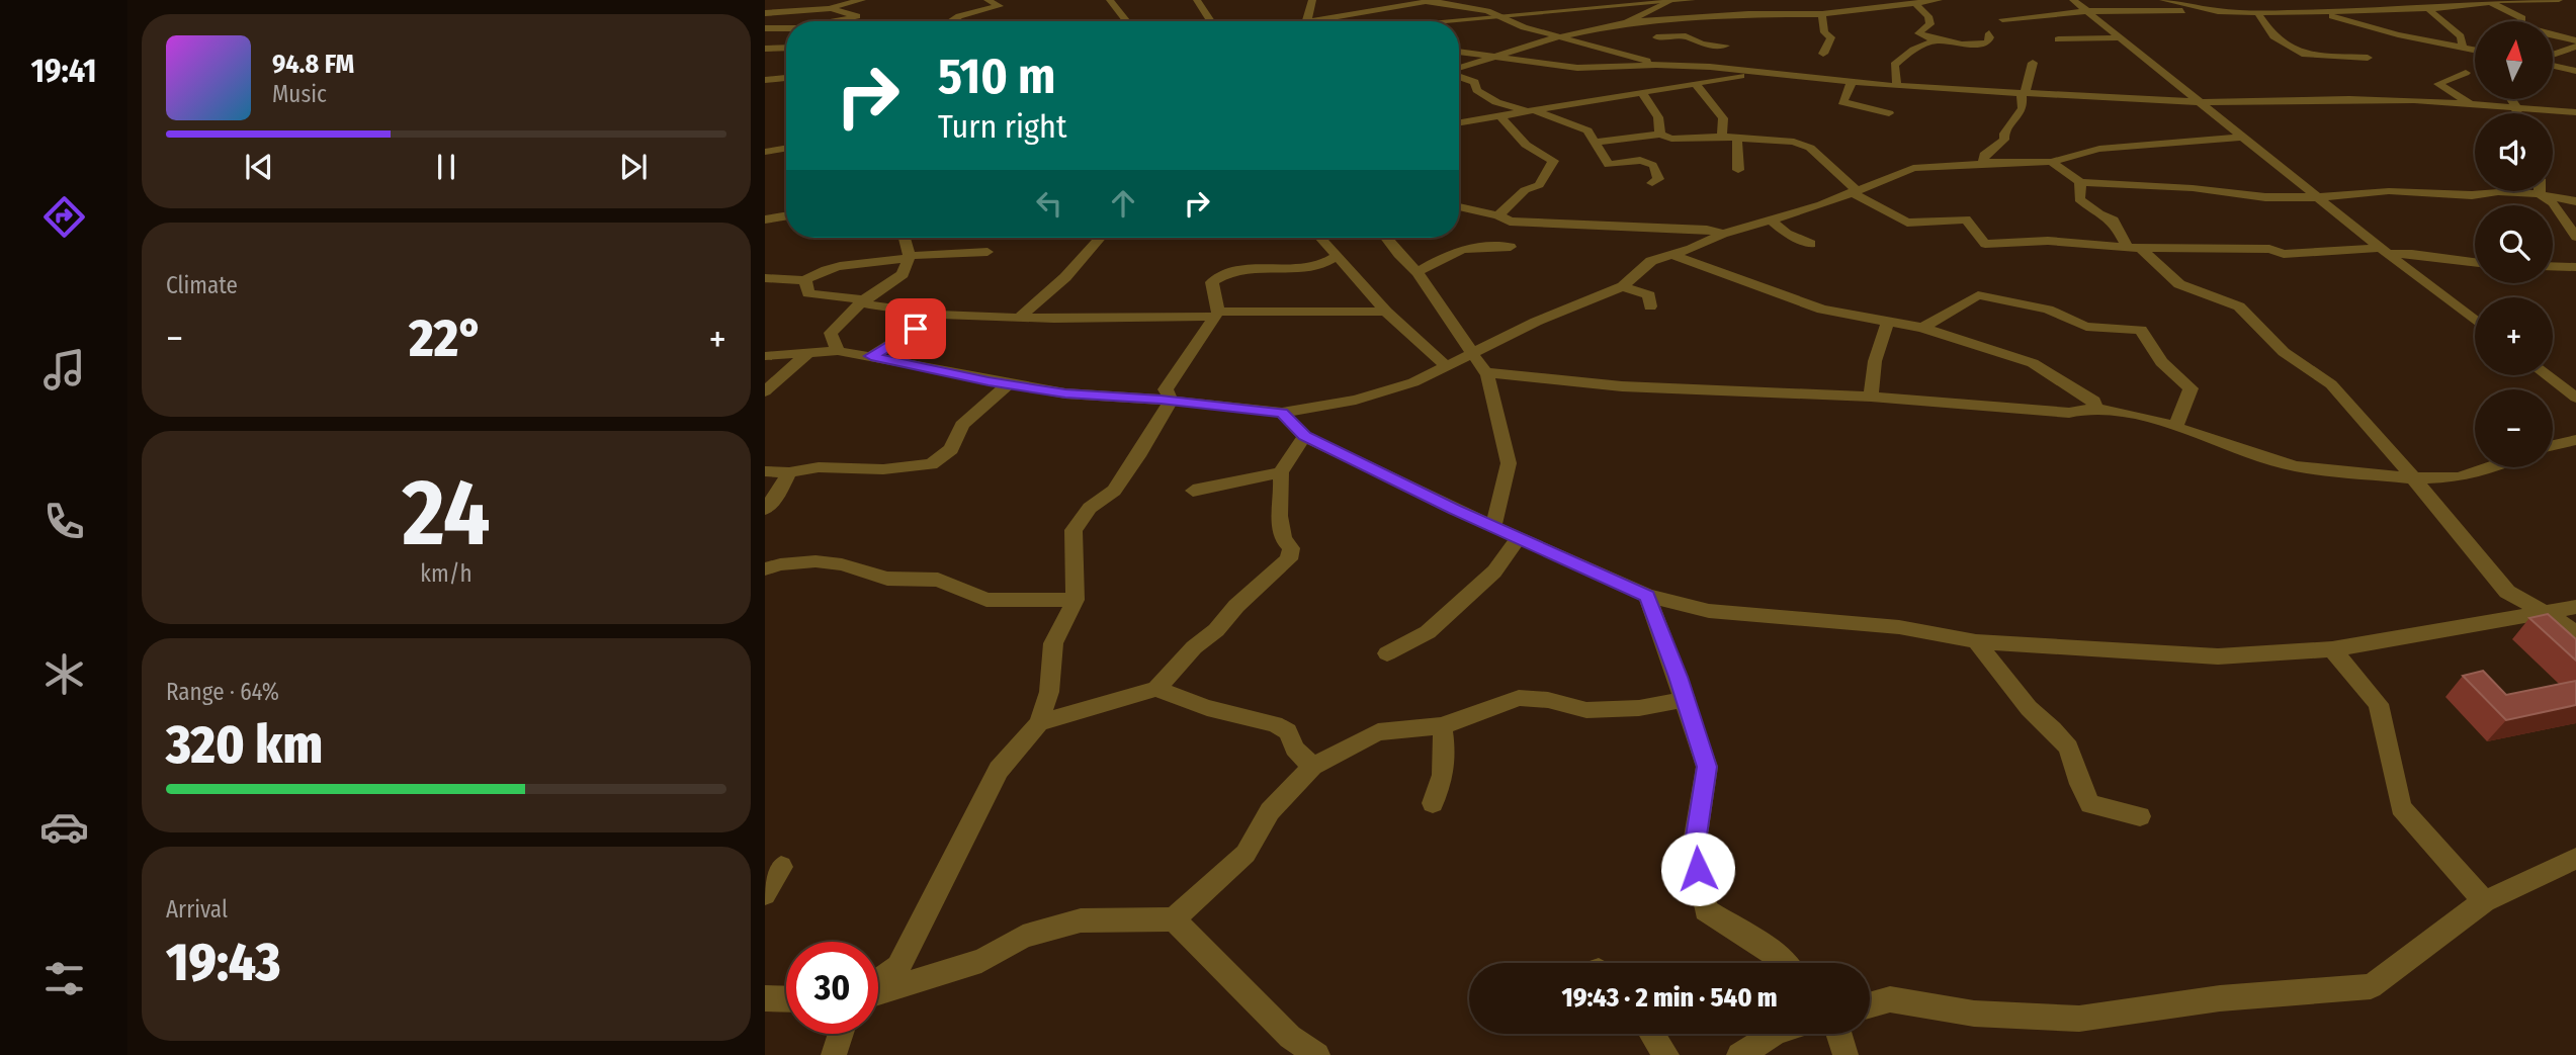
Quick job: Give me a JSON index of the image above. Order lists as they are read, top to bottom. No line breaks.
{"north":"top","page":{"tabs":"19:41","map_buttons":["+","−"],"turn":["510 m","Turn right"],"song":["94.8 FM","Music"],"tile":["Climate",["24","km/h"],["Range · 64%","320 km"],["Arrival","19:43"]],"heat":["−","22°","+"],"limit":"30","trip":"19:43 · 2 min · 540 m"}}
